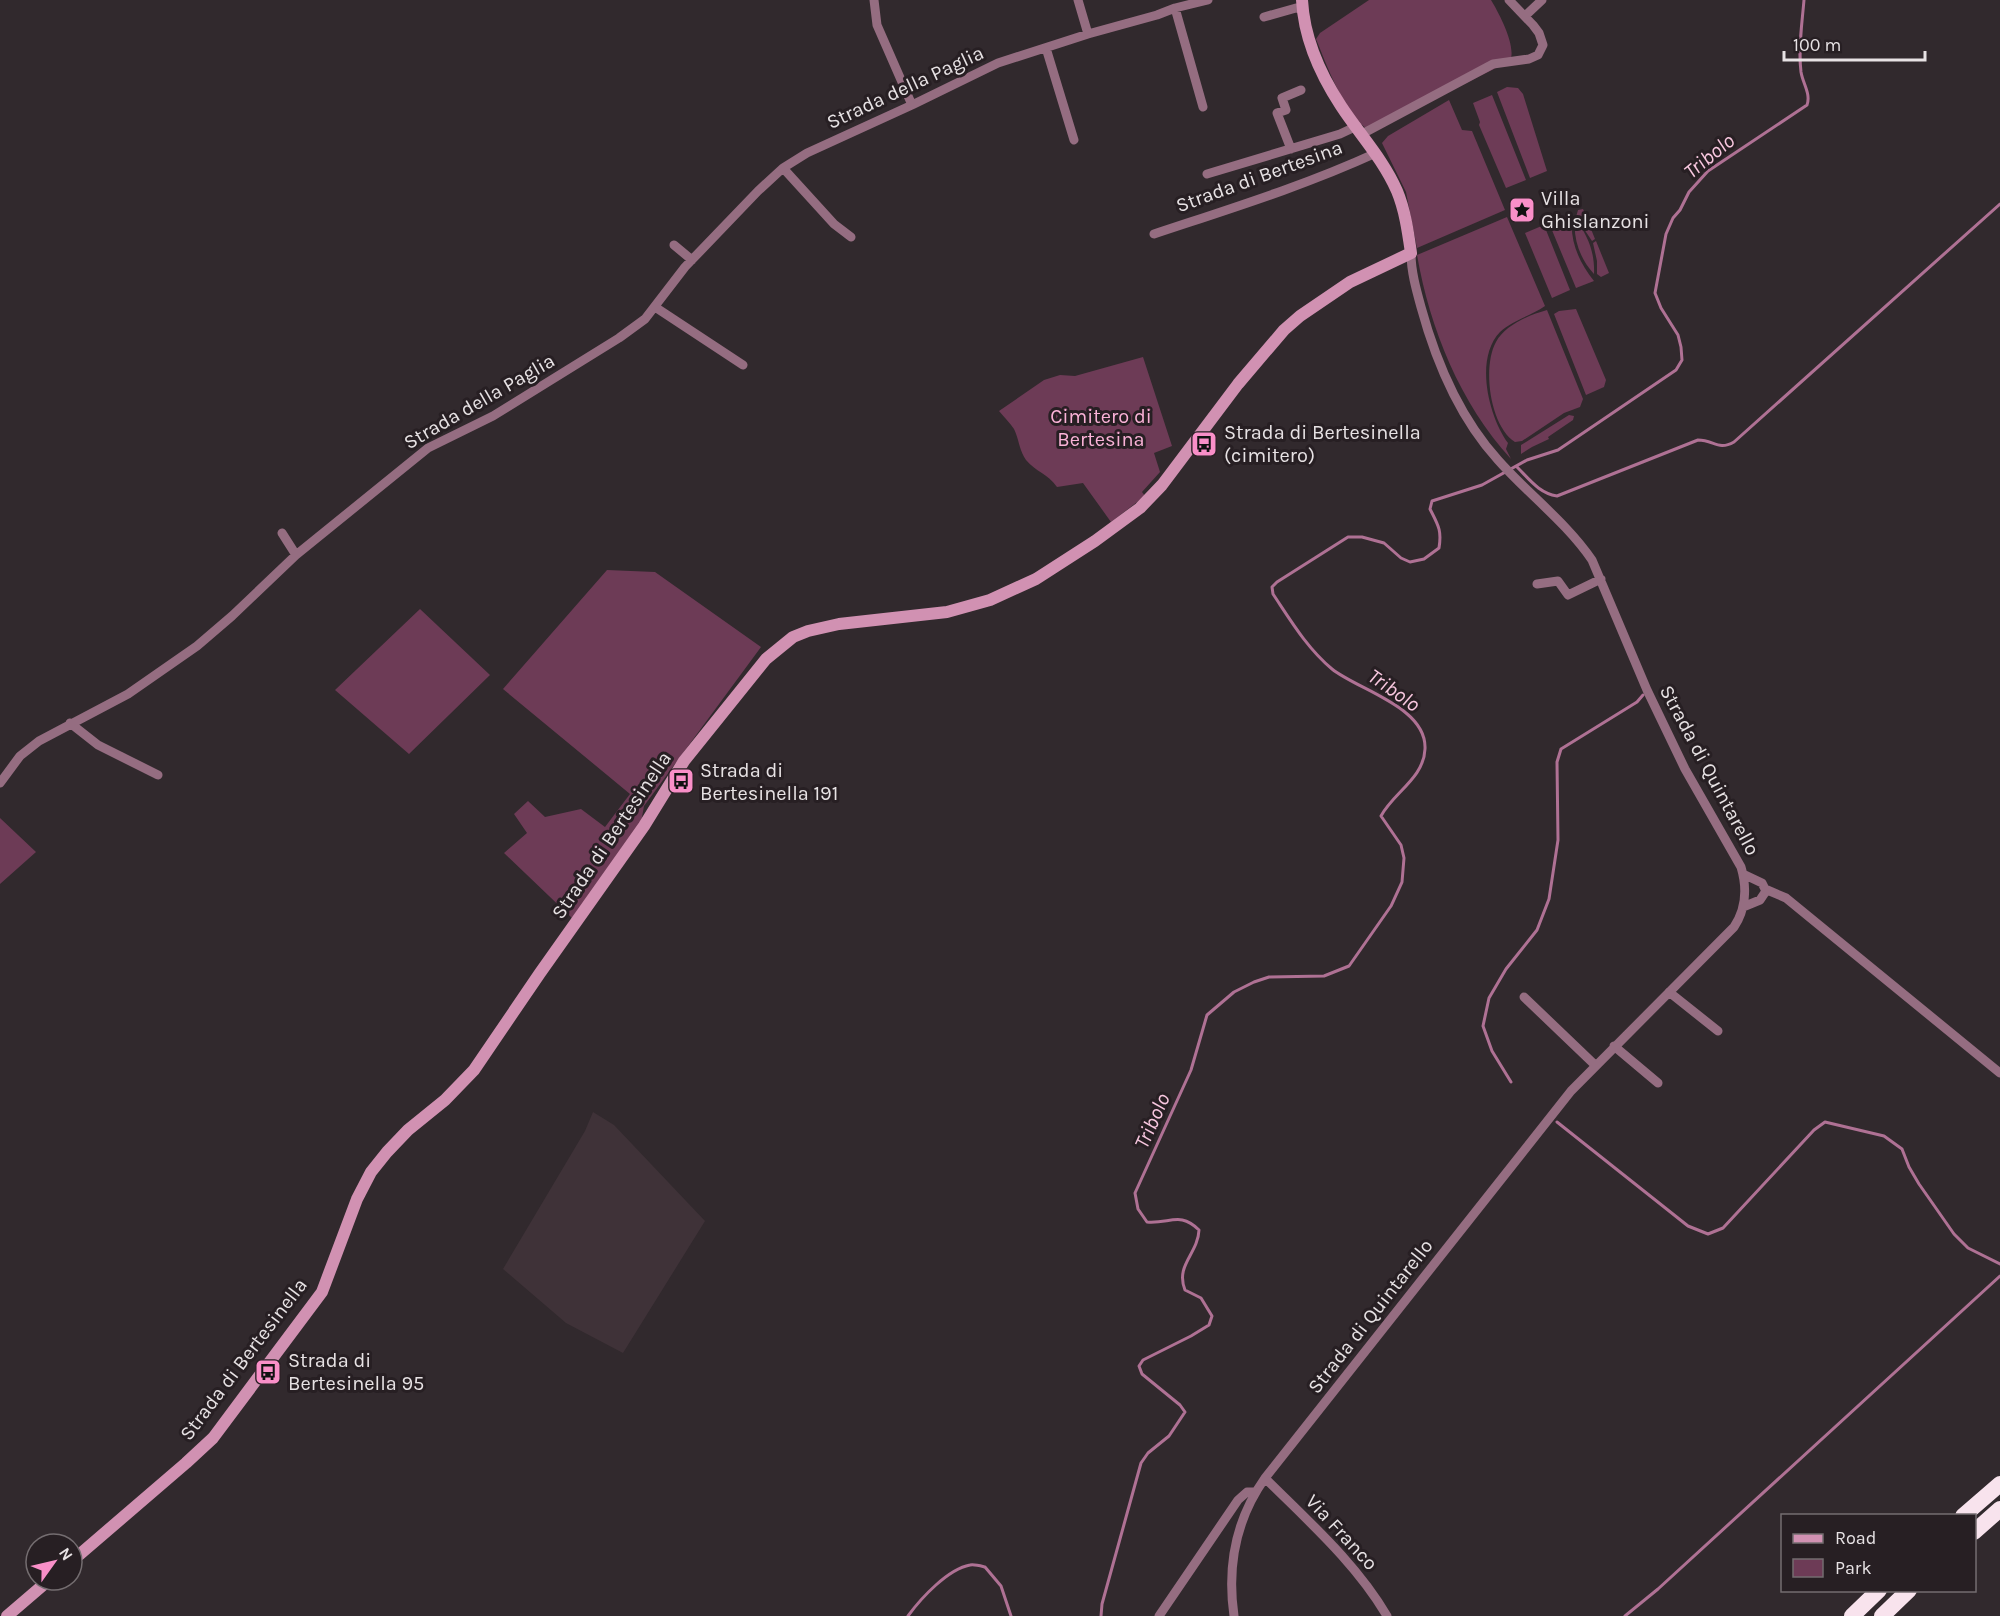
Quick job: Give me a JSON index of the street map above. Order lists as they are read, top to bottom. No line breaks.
{"streets":{"street":["Strada della Paglia","Strada di Bertesina","Strada di Quintarello","Strada di Bertesinella","Via Franco"]},"crossings":[["Strada di Bertesina","Strada di Quintarello"],["Strada di Bertesina","Strada di Bertesinella"],["Strada di Quintarello","Strada di Bertesinella"],["Strada di Quintarello","Via Franco"]],"water":["Tribolo"],"parks":["Cimitero di Bertesina"],"places":{"place":["Villa Ghislanzoni"],"bus stop":["Strada di Bertesinella (cimitero)","Strada di Bertesinella 191","Strada di Bertesinella 95"]},"legend":["Road","Park"],"scale_bar":"100 m","north":"top right"}
